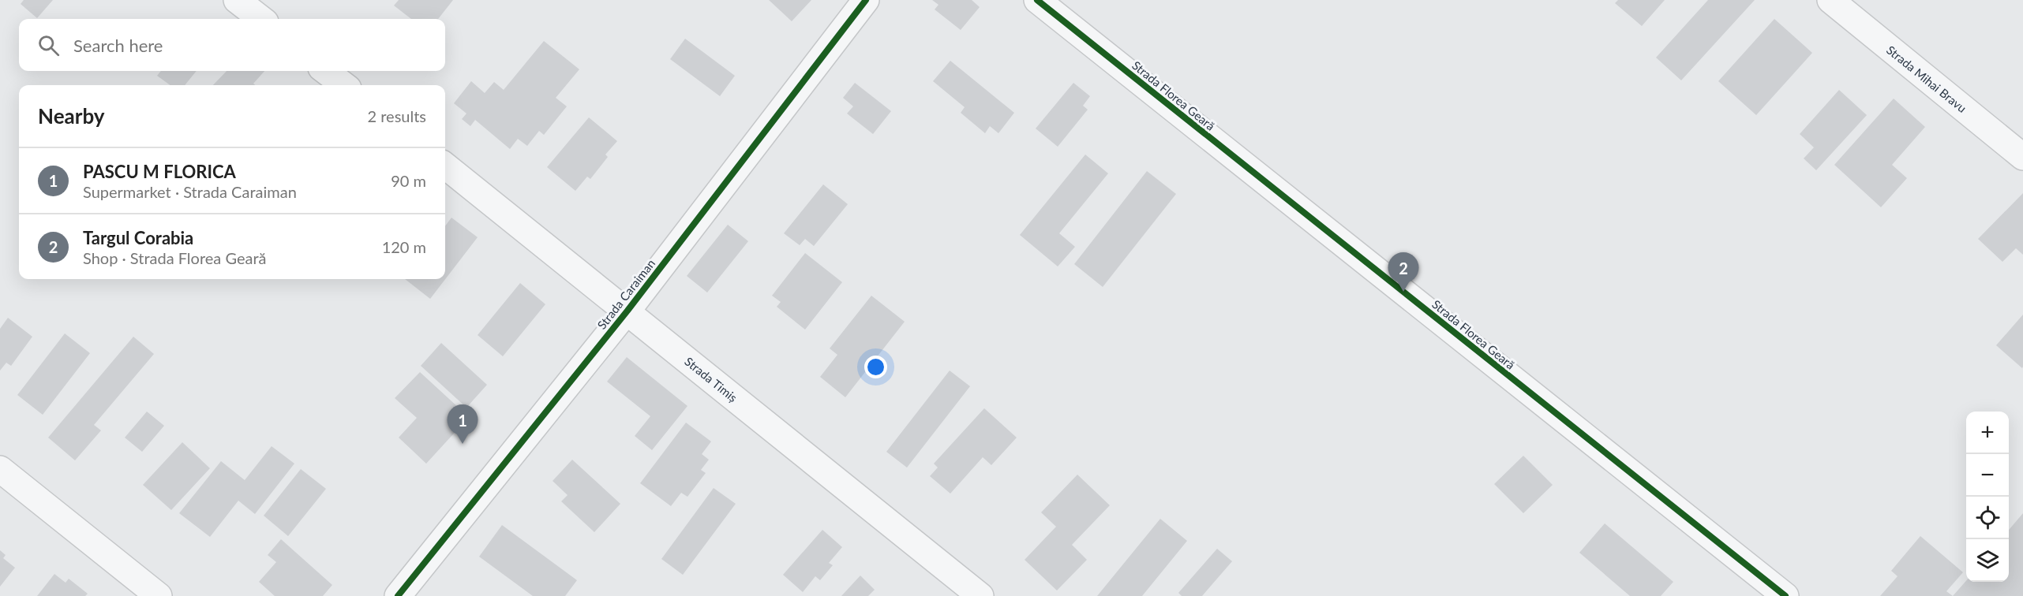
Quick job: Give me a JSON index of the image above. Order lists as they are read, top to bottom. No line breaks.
{"streets":{"street":["Strada Mihai Bravu","Strada Florea Geară","Strada Caraiman","Strada Timiș"]},"crossings":[["Strada Caraiman","Strada Timiș"]],"page":{"search":"Search here","heading":["Nearby","2 results"],"list":[{"mark":"1","name":"PASCU M FLORICA","note":"Supermarket · Strada Caraiman","value":"90 m"},{"mark":"2","name":"Targul Corabia","note":"Shop · Strada Florea Geară","value":"120 m"}],"pins":["2","1"],"map_buttons":["+","−"]}}
